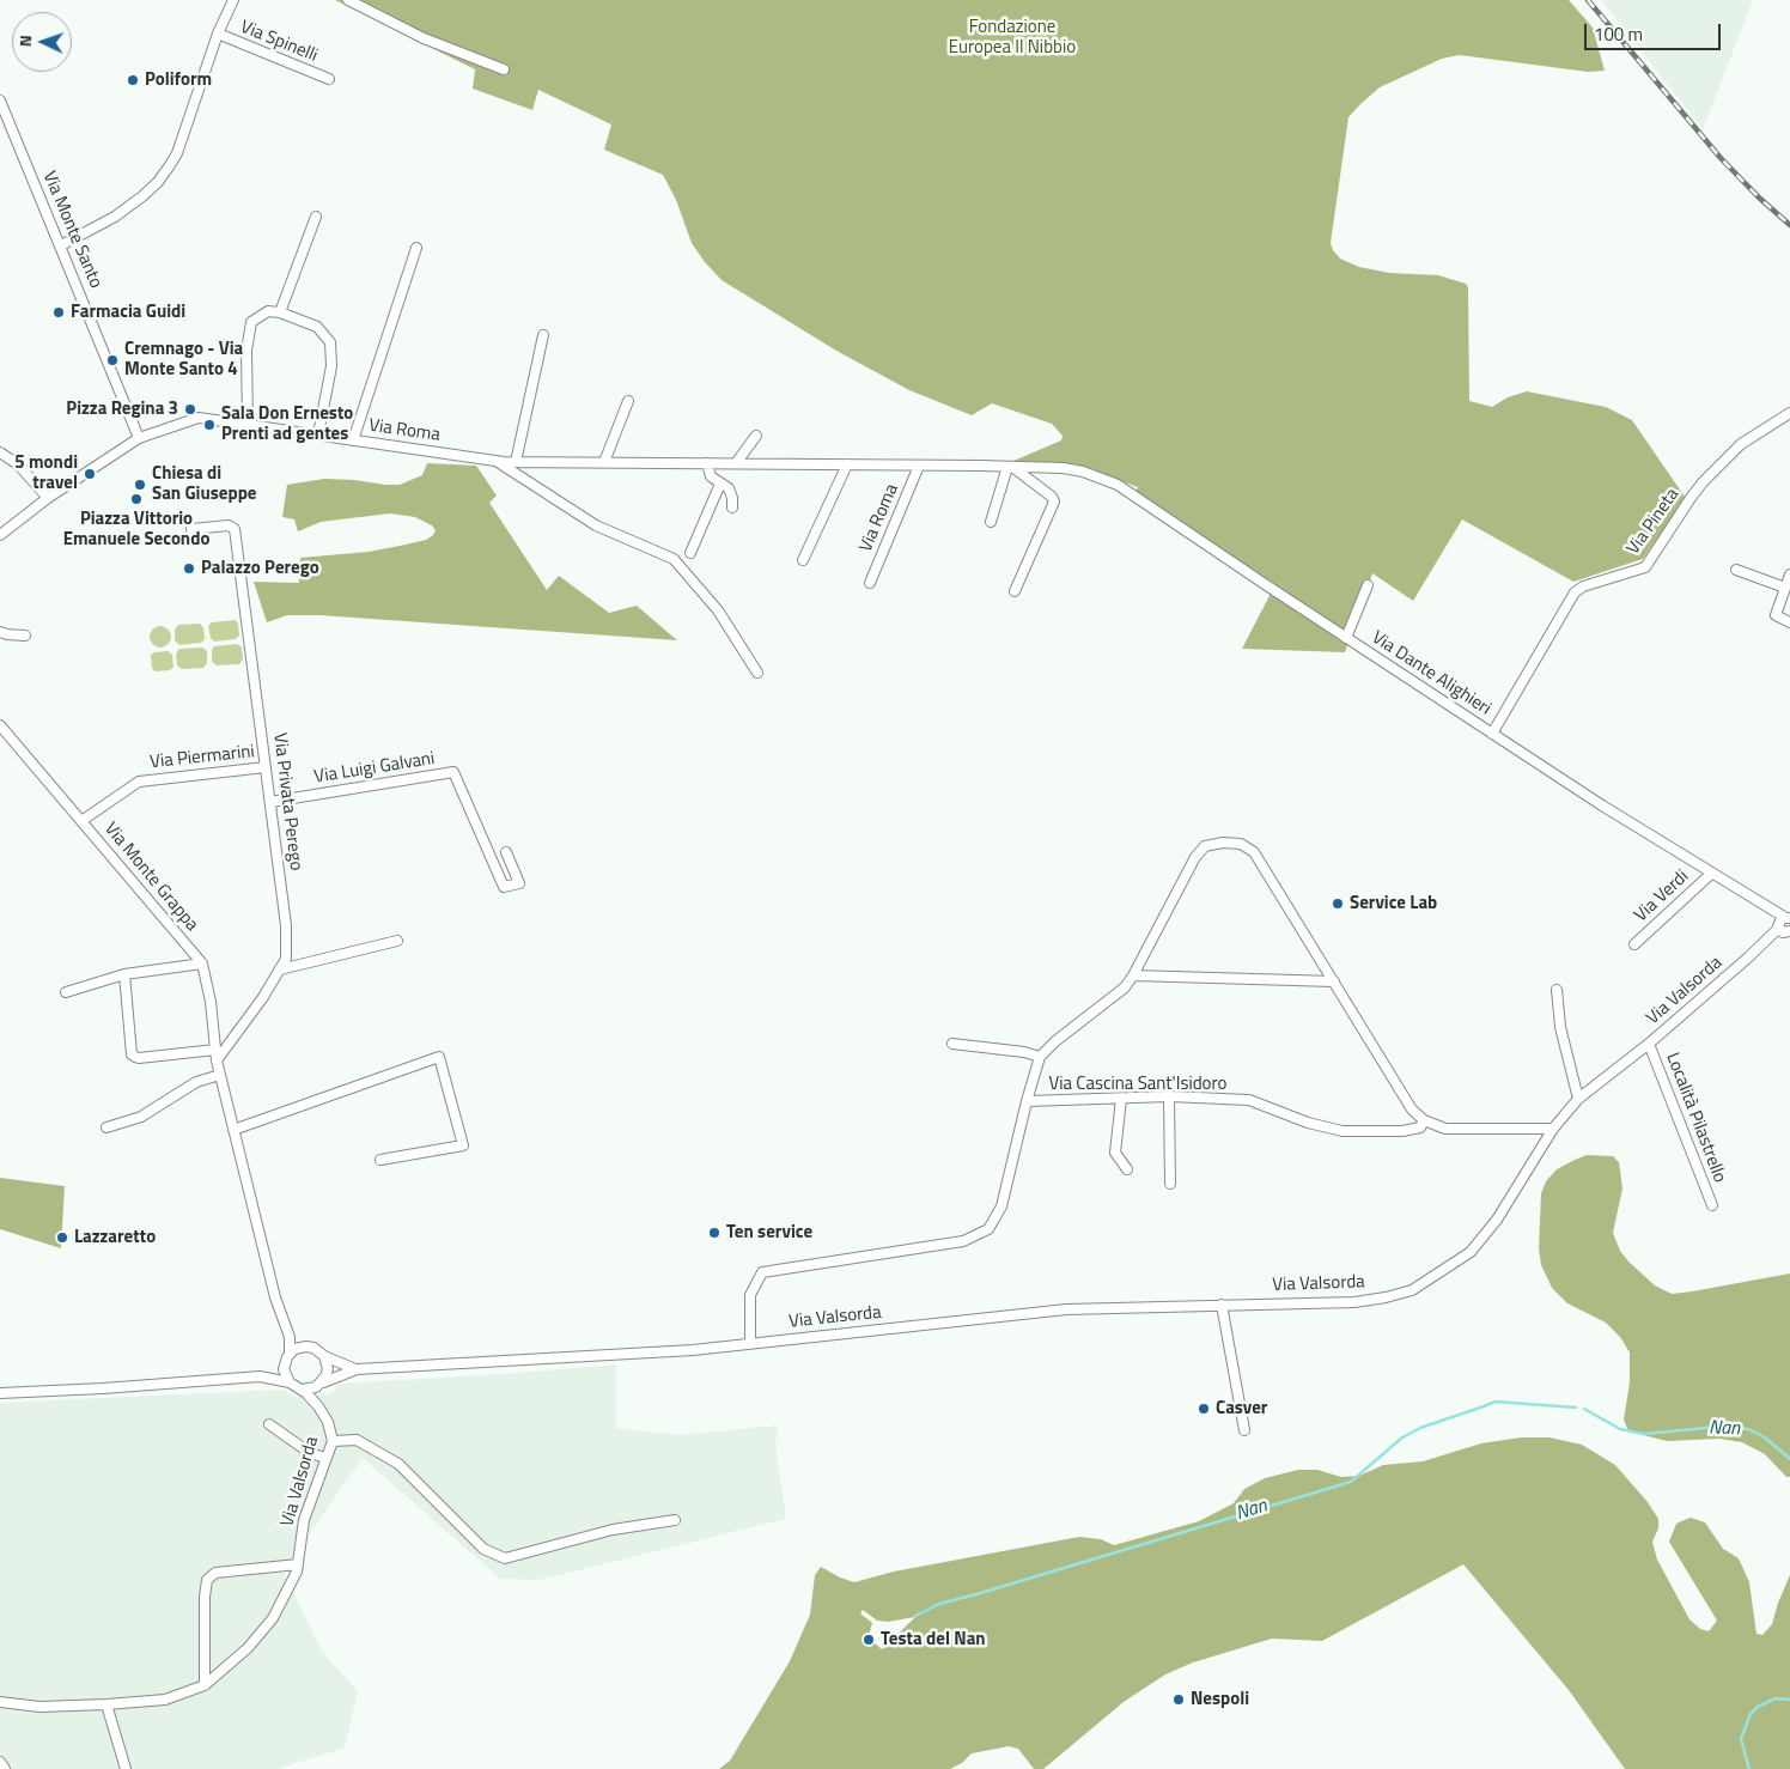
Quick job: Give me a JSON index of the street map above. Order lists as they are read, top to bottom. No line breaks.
{"streets":{"street":["Via Spinelli","Via Monte Santo","Via Roma","Via Pineta","Via Dante Alighieri","Via Piermarini","Via Luigi Galvani","Via Privata Perego","Via Monte Grappa","Via Verdi","Via Valsorda","Via Cascina Sant'Isidoro","Località Pilastrello"]},"crossings":[["Via Spinelli","Via Monte Santo"],["Via Monte Santo","Via Roma"],["Via Roma","Via Dante Alighieri"],["Via Pineta","Via Dante Alighieri"],["Via Dante Alighieri","Via Verdi"],["Via Dante Alighieri","Via Valsorda"],["Via Piermarini","Via Privata Perego"],["Via Piermarini","Via Monte Grappa"],["Via Luigi Galvani","Via Privata Perego"],["Via Privata Perego","Via Monte Grappa"],["Via Monte Grappa","Via Valsorda"],["Via Valsorda","Via Cascina Sant'Isidoro"],["Via Valsorda","Località Pilastrello"]],"water":["Nan"],"parks":["Fondazione Europea Il Nibbio"],"places":["Poliform","Farmacia Guidi","Cremnago - Via Monte Santo 4","Pizza Regina 3","Sala Don Ernesto Prenti ad gentes","5 mondi travel","Chiesa di San Giuseppe","Piazza Vittorio Emanuele Secondo","Palazzo Perego","Service Lab","Ten service","Lazzaretto","Casver","Testa del Nan","Nespoli"],"scale_bar":"100 m","north":"left"}
